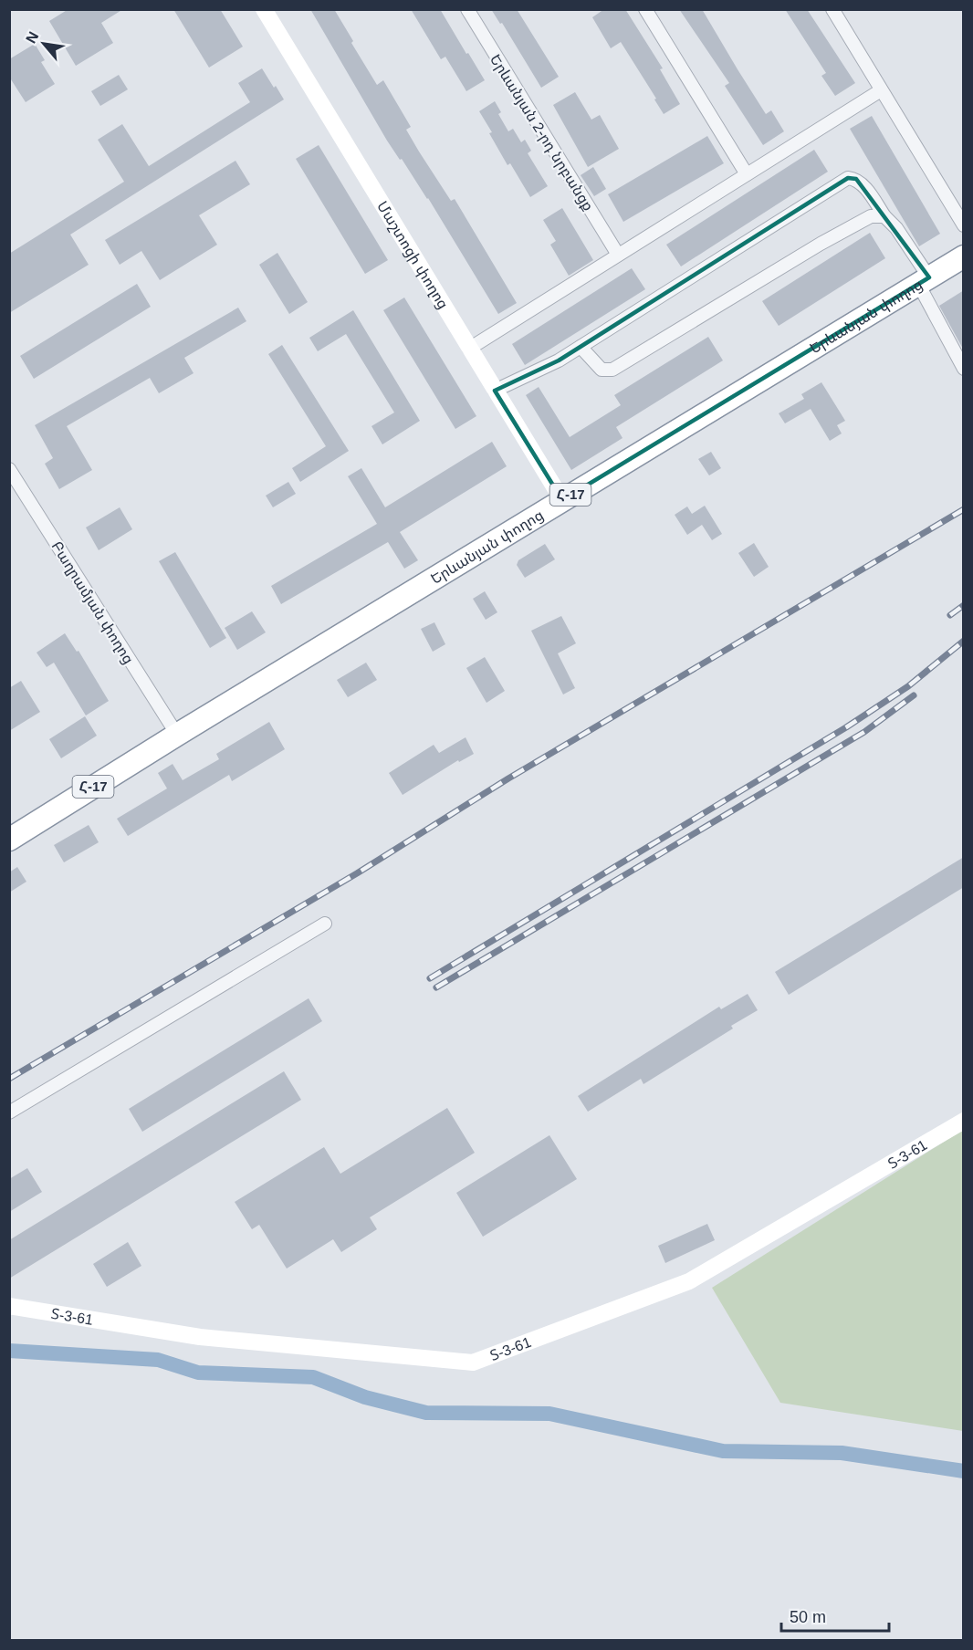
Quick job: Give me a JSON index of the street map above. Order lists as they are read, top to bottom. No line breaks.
{"streets":{"highway":["Երևանյան փողոց","Հ-17"],"street":["Երևանյան 2-րդ նրբանցք","Մաշտոցի փողոց","Բաղրամյան փողոց","Տ-3-61"]},"crossings":[["Մաշտոցի փողոց","Երևանյան փողոց"],["Երևանյան փողոց","Բաղրամյան փողոց"]],"scale_bar":"50 m","north":"top left"}
